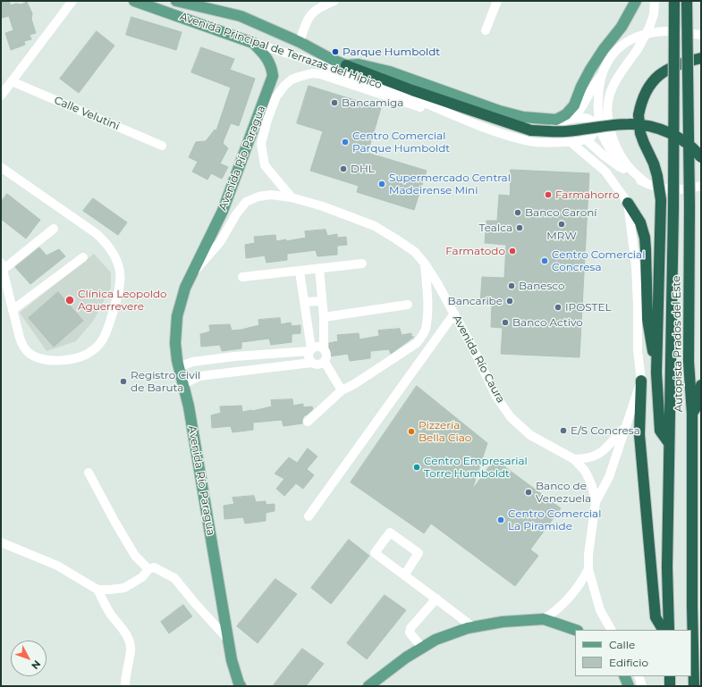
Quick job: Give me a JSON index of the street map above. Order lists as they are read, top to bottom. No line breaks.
{"streets":{"highway":["Autopista Prados del Este"],"main road":["Avenida Principal de Terrazas del Hípico","Avenida Río Paragua"],"street":["Calle Velutini","Avenida Río Caura"]},"crossings":[["Avenida Principal de Terrazas del Hípico","Avenida Río Paragua"],["Avenida Río Paragua","Avenida Río Caura"]],"places":["Parque Humboldt","Bancamiga","Centro Comercial Parque Humboldt","DHL","Supermercado Central Madeirense Mini","Farmahorro","Banco Caroní","MRW","Tealca","Farmatodo","Centro Comercial Concresa","Banesco","Clínica Leopoldo Aguerrevere","Bancaribe","IPOSTEL","Banco Activo","Registro Civil de Baruta","E/S Concresa","Pizzería Bella Ciao","Centro Empresarial Torre Humboldt","Banco de Venezuela","Centro Comercial La Piramide"],"legend":["Calle","Edificio"],"north":"bottom right"}
